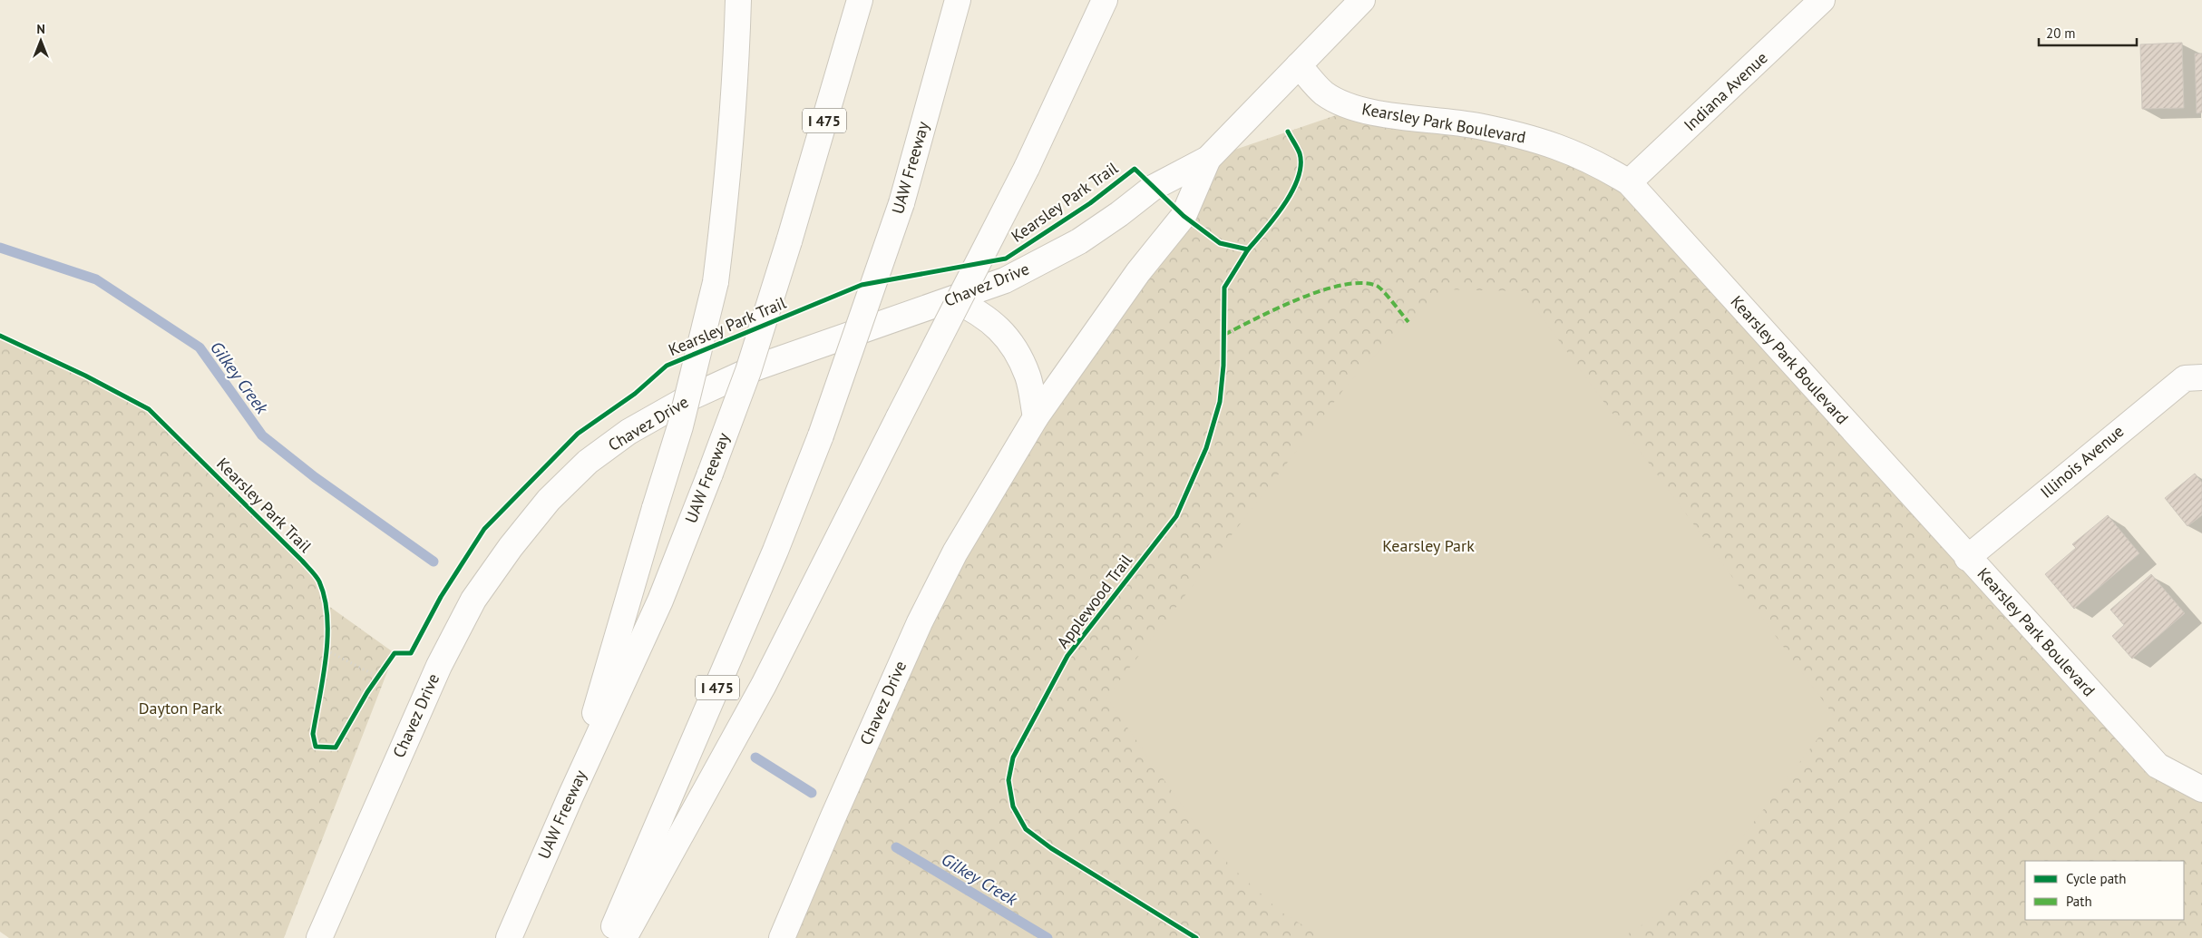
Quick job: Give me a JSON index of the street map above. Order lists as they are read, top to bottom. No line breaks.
{"streets":{"main road":["Indiana Avenue","I 475","Kearsley Park Boulevard","UAW Freeway","Chavez Drive","Illinois Avenue"],"cycle path":["Kearsley Park Trail","Applewood Trail"]},"crossings":[["Indiana Avenue","Kearsley Park Boulevard"],["Kearsley Park Boulevard","Chavez Drive"],["Kearsley Park Boulevard","Illinois Avenue"]],"water":["Gilkey Creek"],"parks":["Kearsley Park","Dayton Park"],"legend":["Cycle path","Path"],"scale_bar":"20 m","north":"top"}
